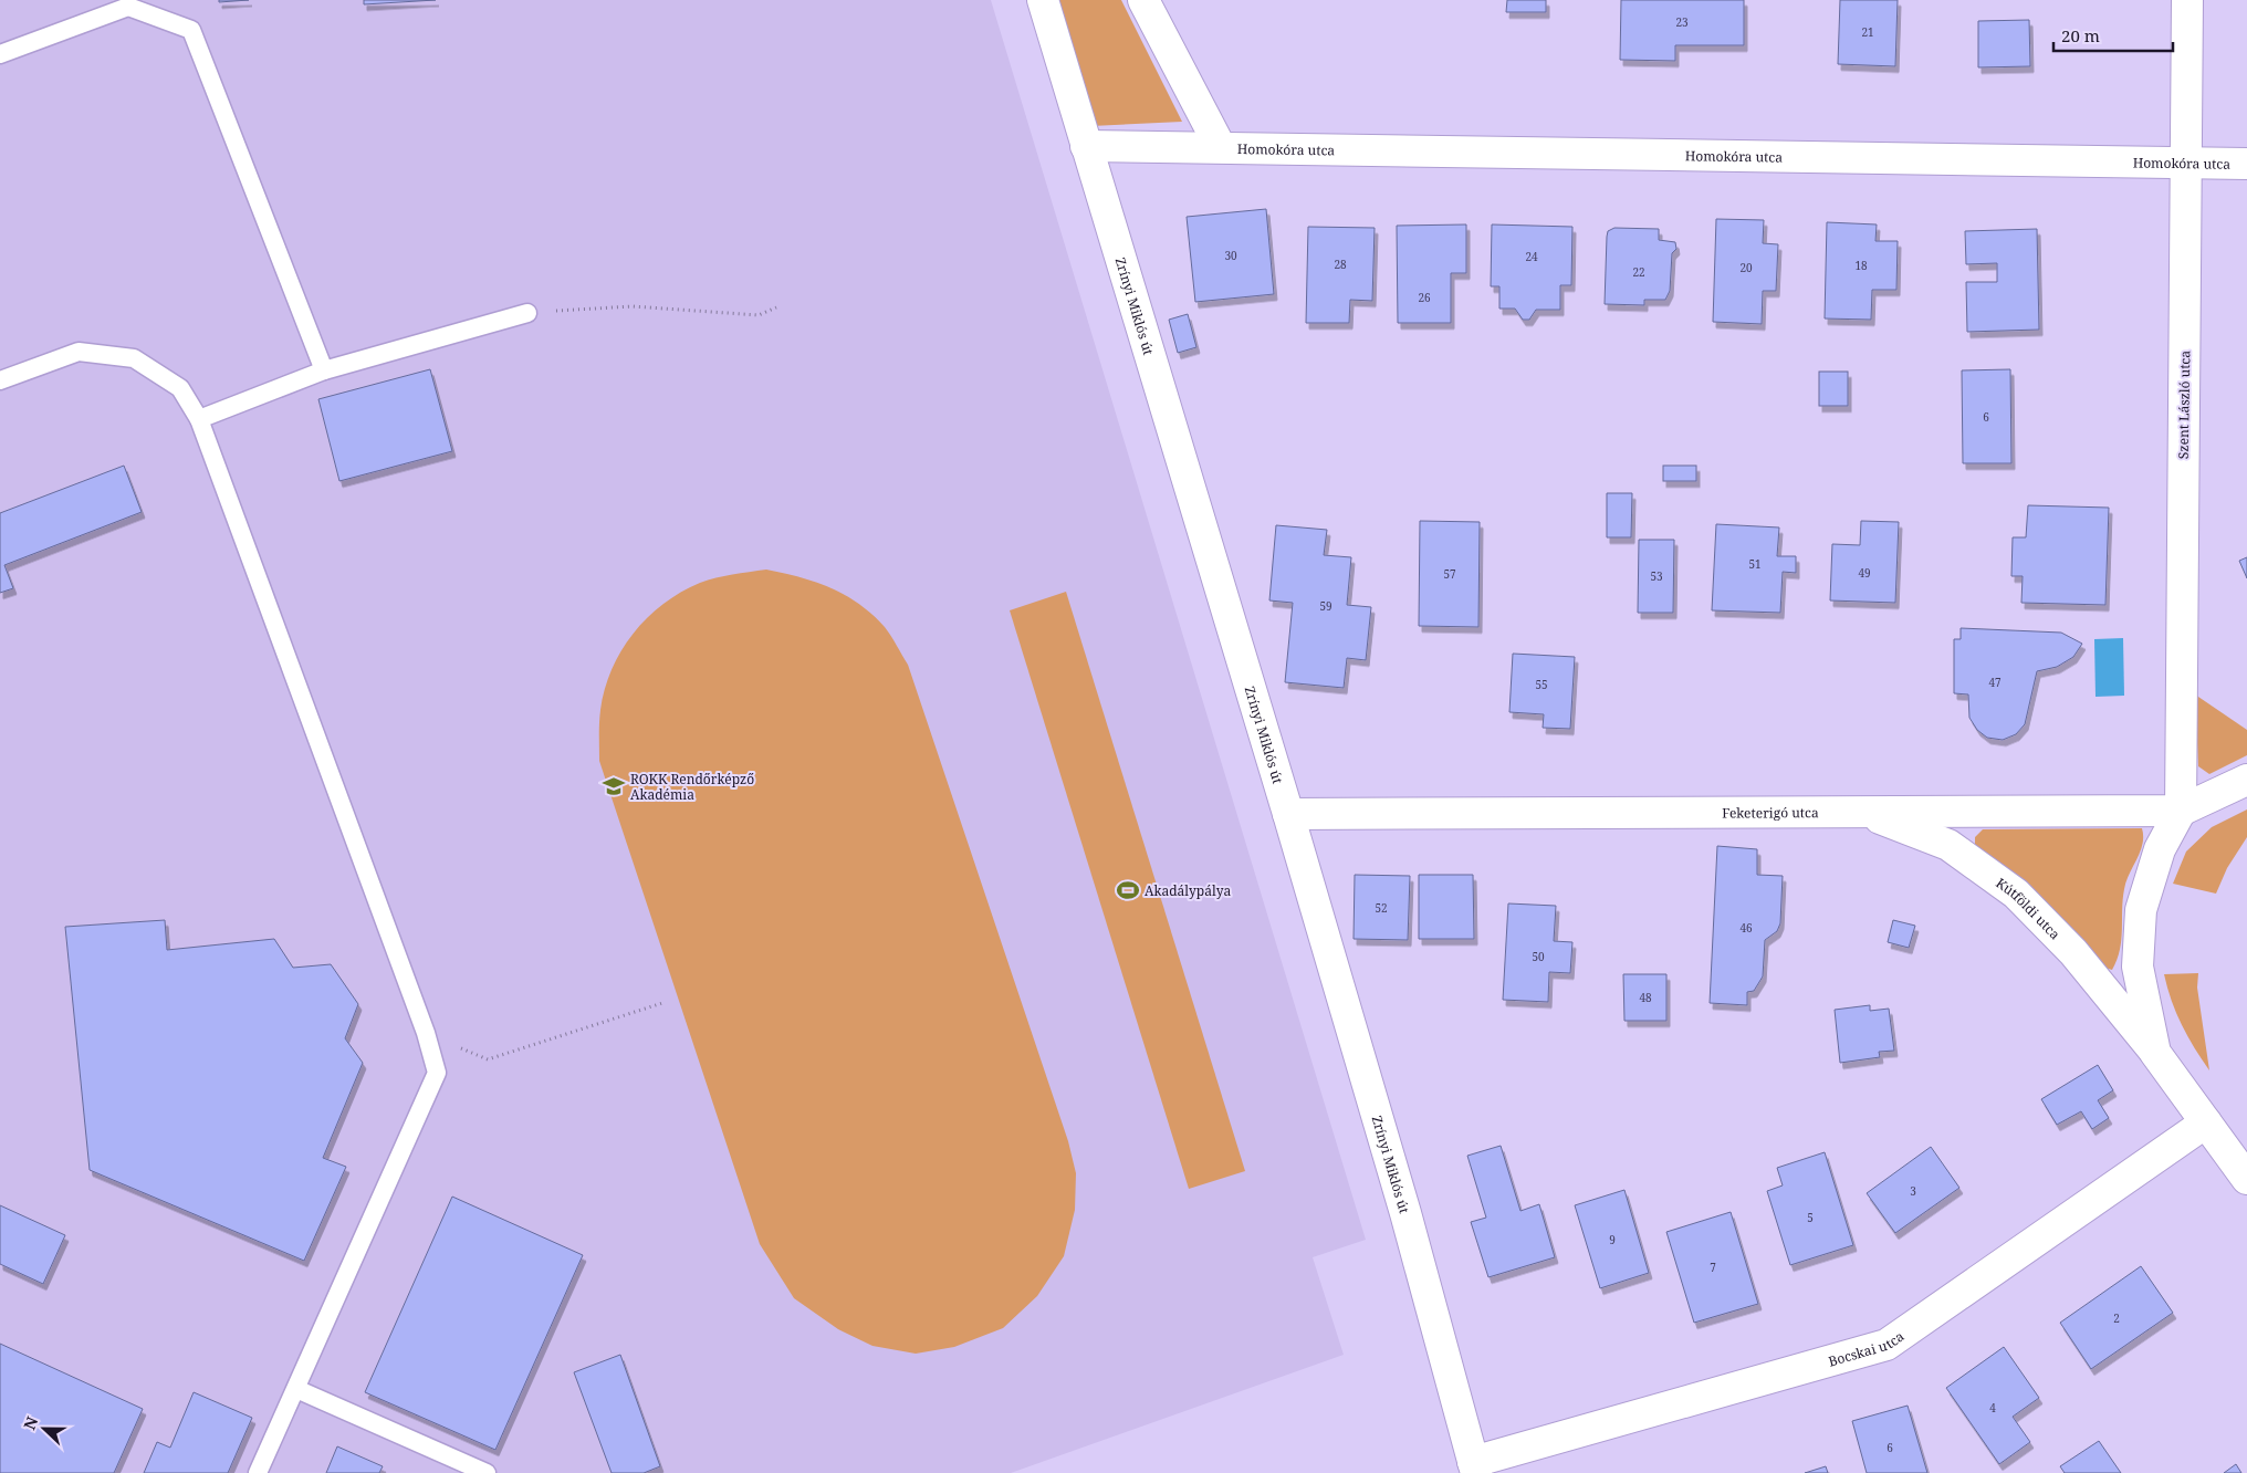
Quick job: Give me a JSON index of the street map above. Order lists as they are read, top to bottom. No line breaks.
{"streets":{"street":["Homokóra utca","Zrínyi Miklós út","Szent László utca","Feketerigó utca","Kútföldi utca","Bocskai utca"]},"crossings":[["Homokóra utca","Zrínyi Miklós út"],["Homokóra utca","Szent László utca"],["Zrínyi Miklós út","Feketerigó utca"],["Zrínyi Miklós út","Bocskai utca"],["Szent László utca","Feketerigó utca"],["Szent László utca","Kútföldi utca"],["Feketerigó utca","Kútföldi utca"],["Kútföldi utca","Bocskai utca"]],"places":{"school or university":["ROKK Rendőrképző Akadémia"],"sports":["Akadálypálya"]},"house_numbers":["23","21","30","24","28","18","20","22","26","6","51","49","57","53","59","47","55","52","46","50","48","3","5","9","7","2","4","6"],"scale_bar":"20 m","north":"left"}
